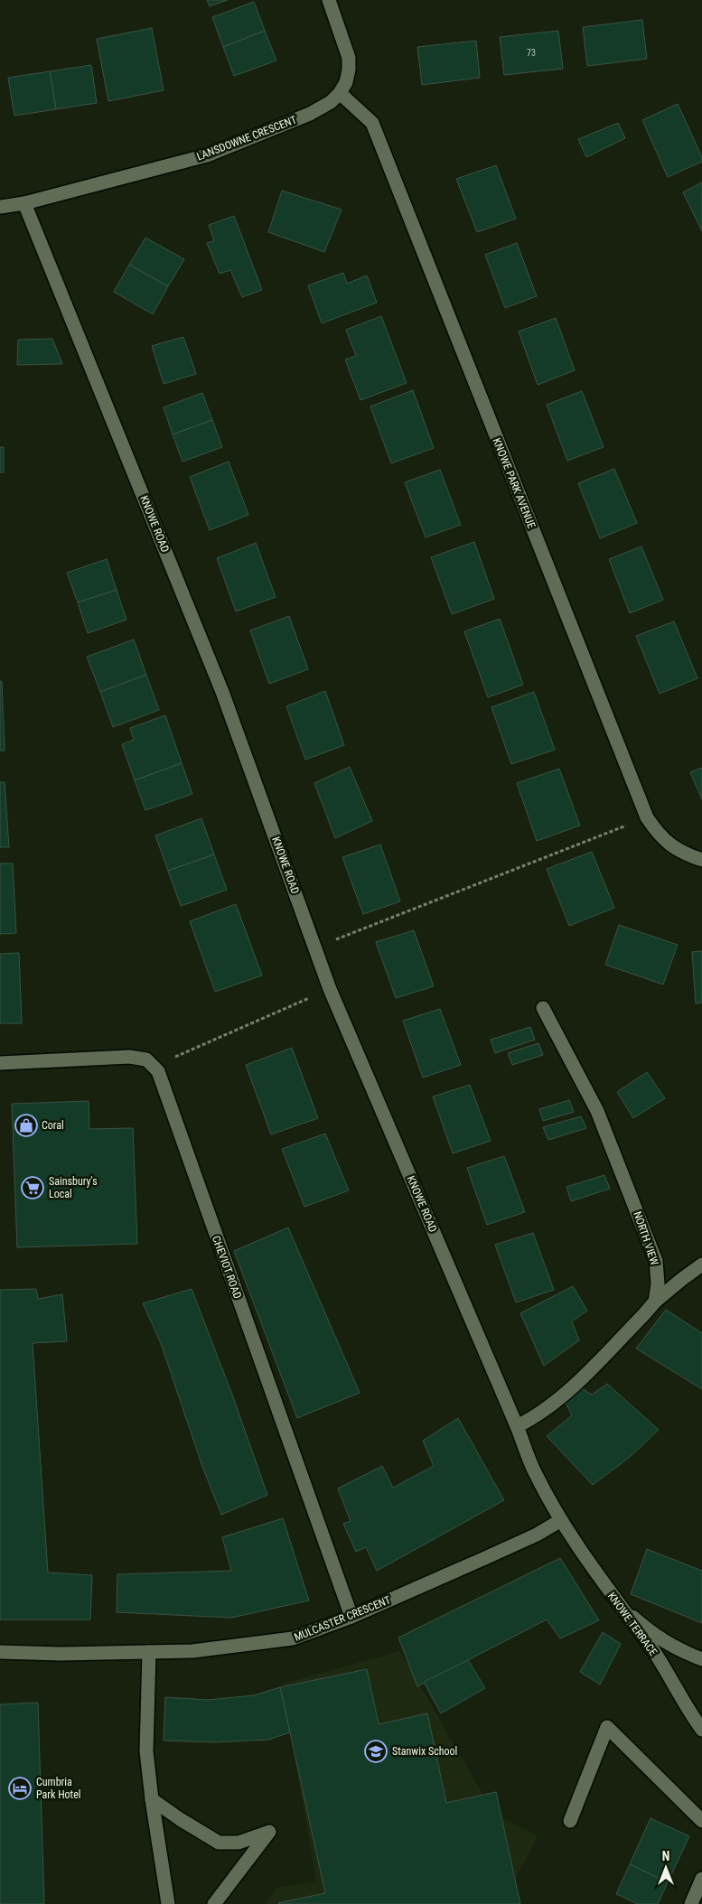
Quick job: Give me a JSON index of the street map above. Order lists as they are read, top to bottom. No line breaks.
{"streets":{"street":["LANSDOWNE CRESCENT","KNOWE PARK AVENUE","KNOWE ROAD","NORTH VIEW","CHEVIOT ROAD","MULCASTER CRESCENT","KNOWE TERRACE"]},"crossings":[["LANSDOWNE CRESCENT","KNOWE PARK AVENUE"],["LANSDOWNE CRESCENT","KNOWE ROAD"],["KNOWE ROAD","MULCASTER CRESCENT"],["KNOWE ROAD","KNOWE TERRACE"],["CHEVIOT ROAD","MULCASTER CRESCENT"],["MULCASTER CRESCENT","KNOWE TERRACE"]],"places":{"shop":["Coral"],"supermarket":["Sainsbury's Local"],"school or university":["Stanwix School"],"hotel":["Cumbria Park Hotel"]},"house_numbers":["73"],"north":"top"}
